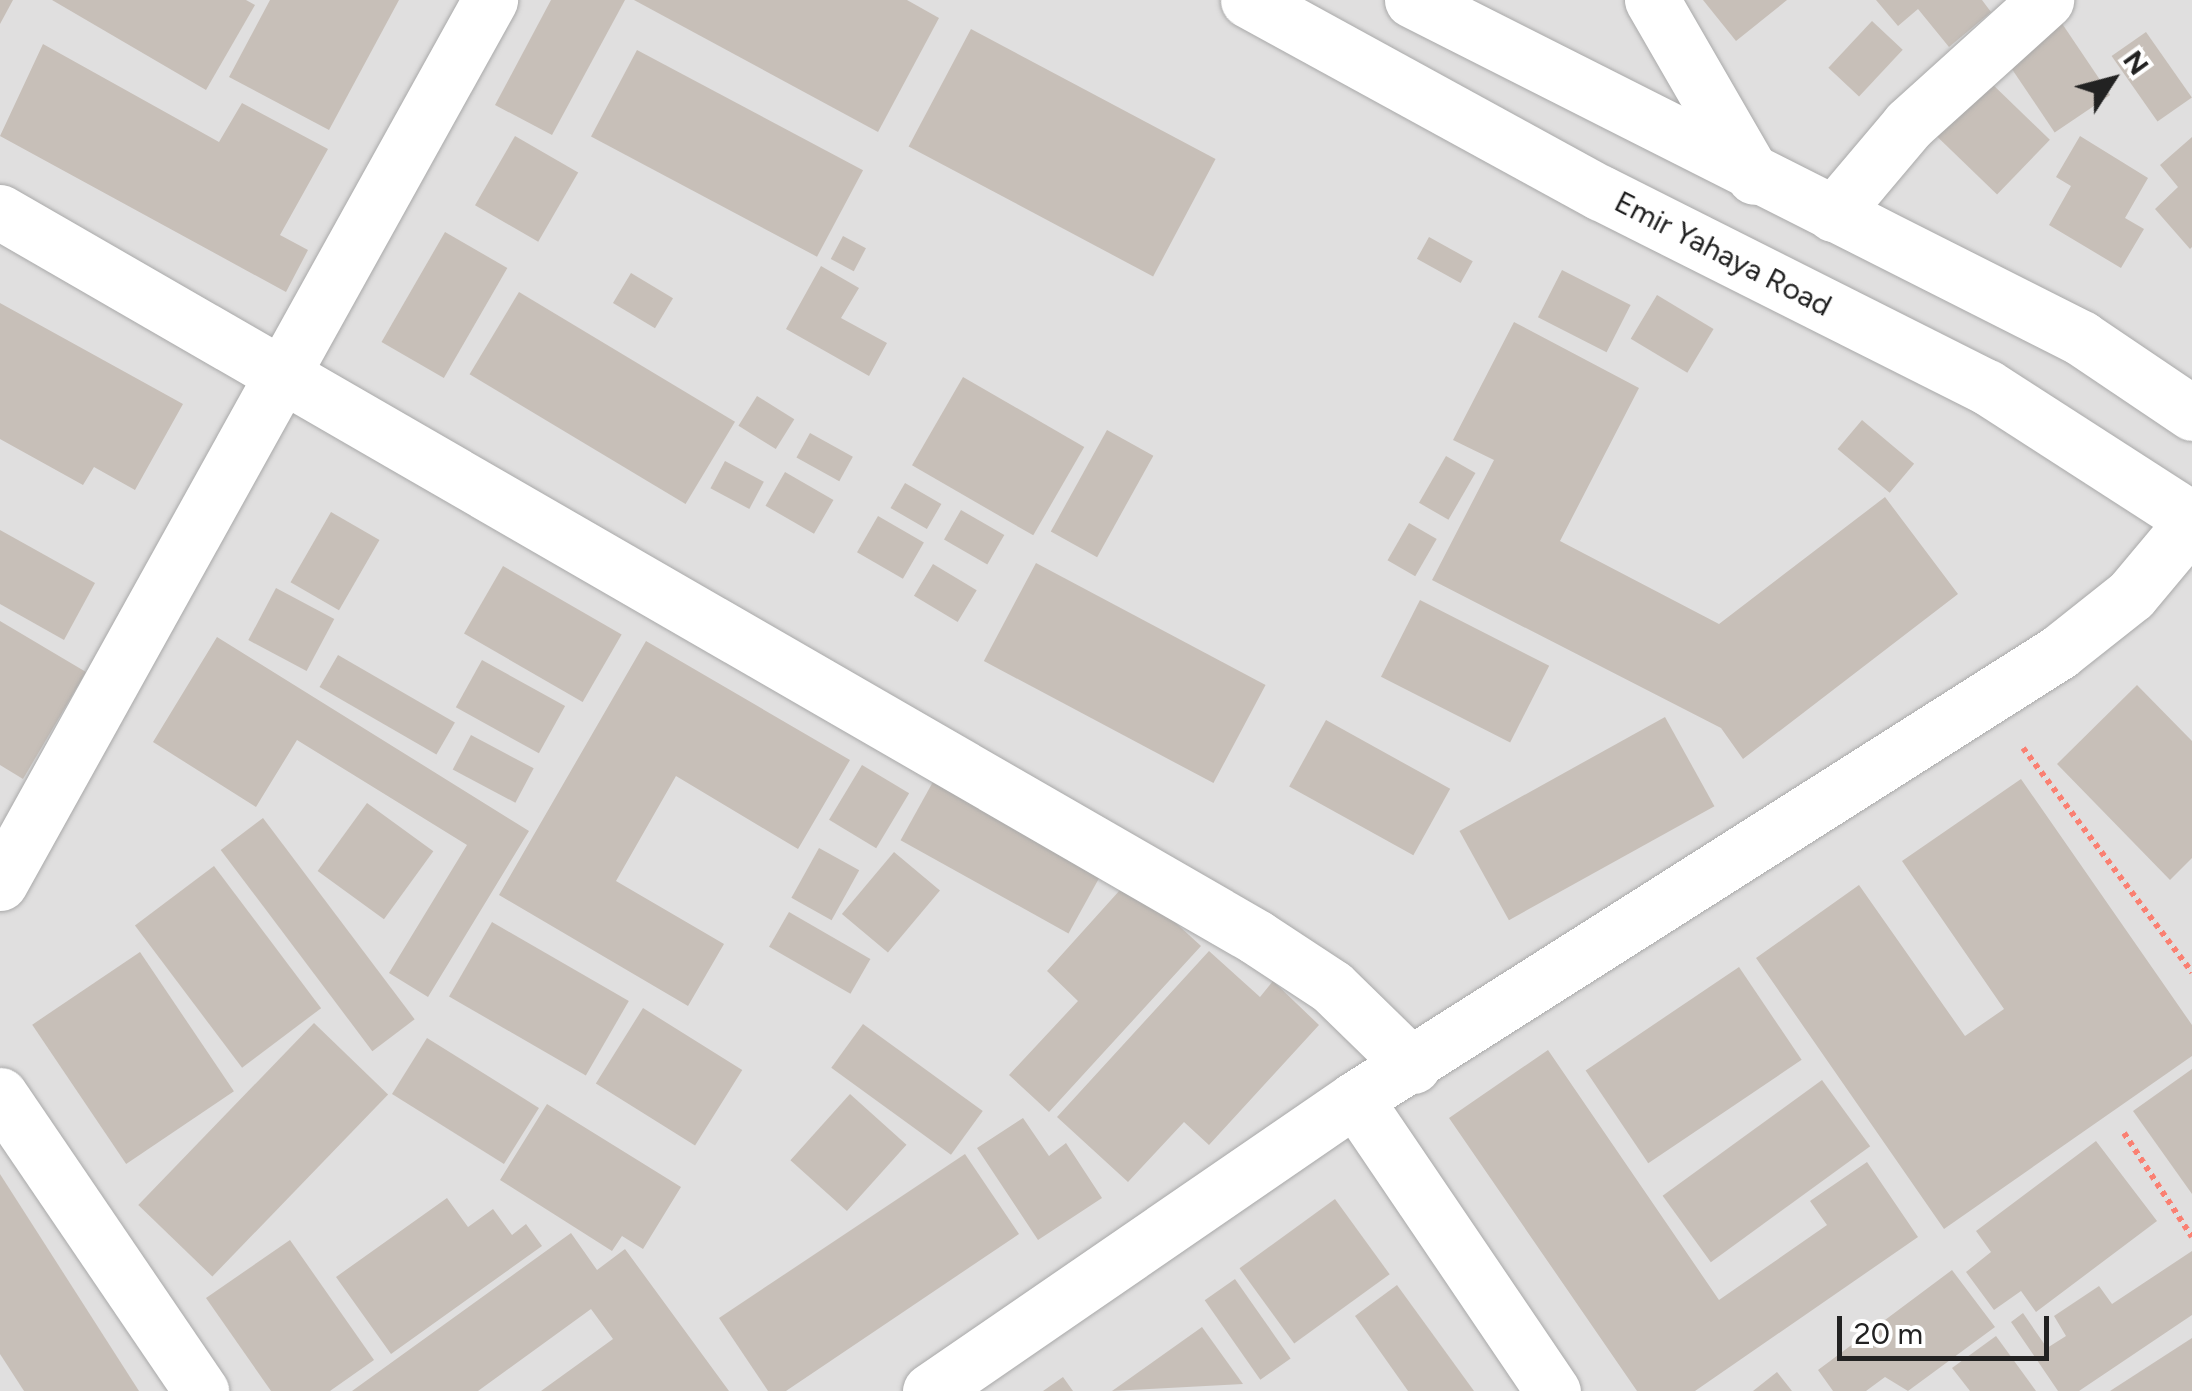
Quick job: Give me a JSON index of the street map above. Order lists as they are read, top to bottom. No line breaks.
{"streets":{"street":["Emir Yahaya Road"]},"scale_bar":"20 m","north":"top right"}
